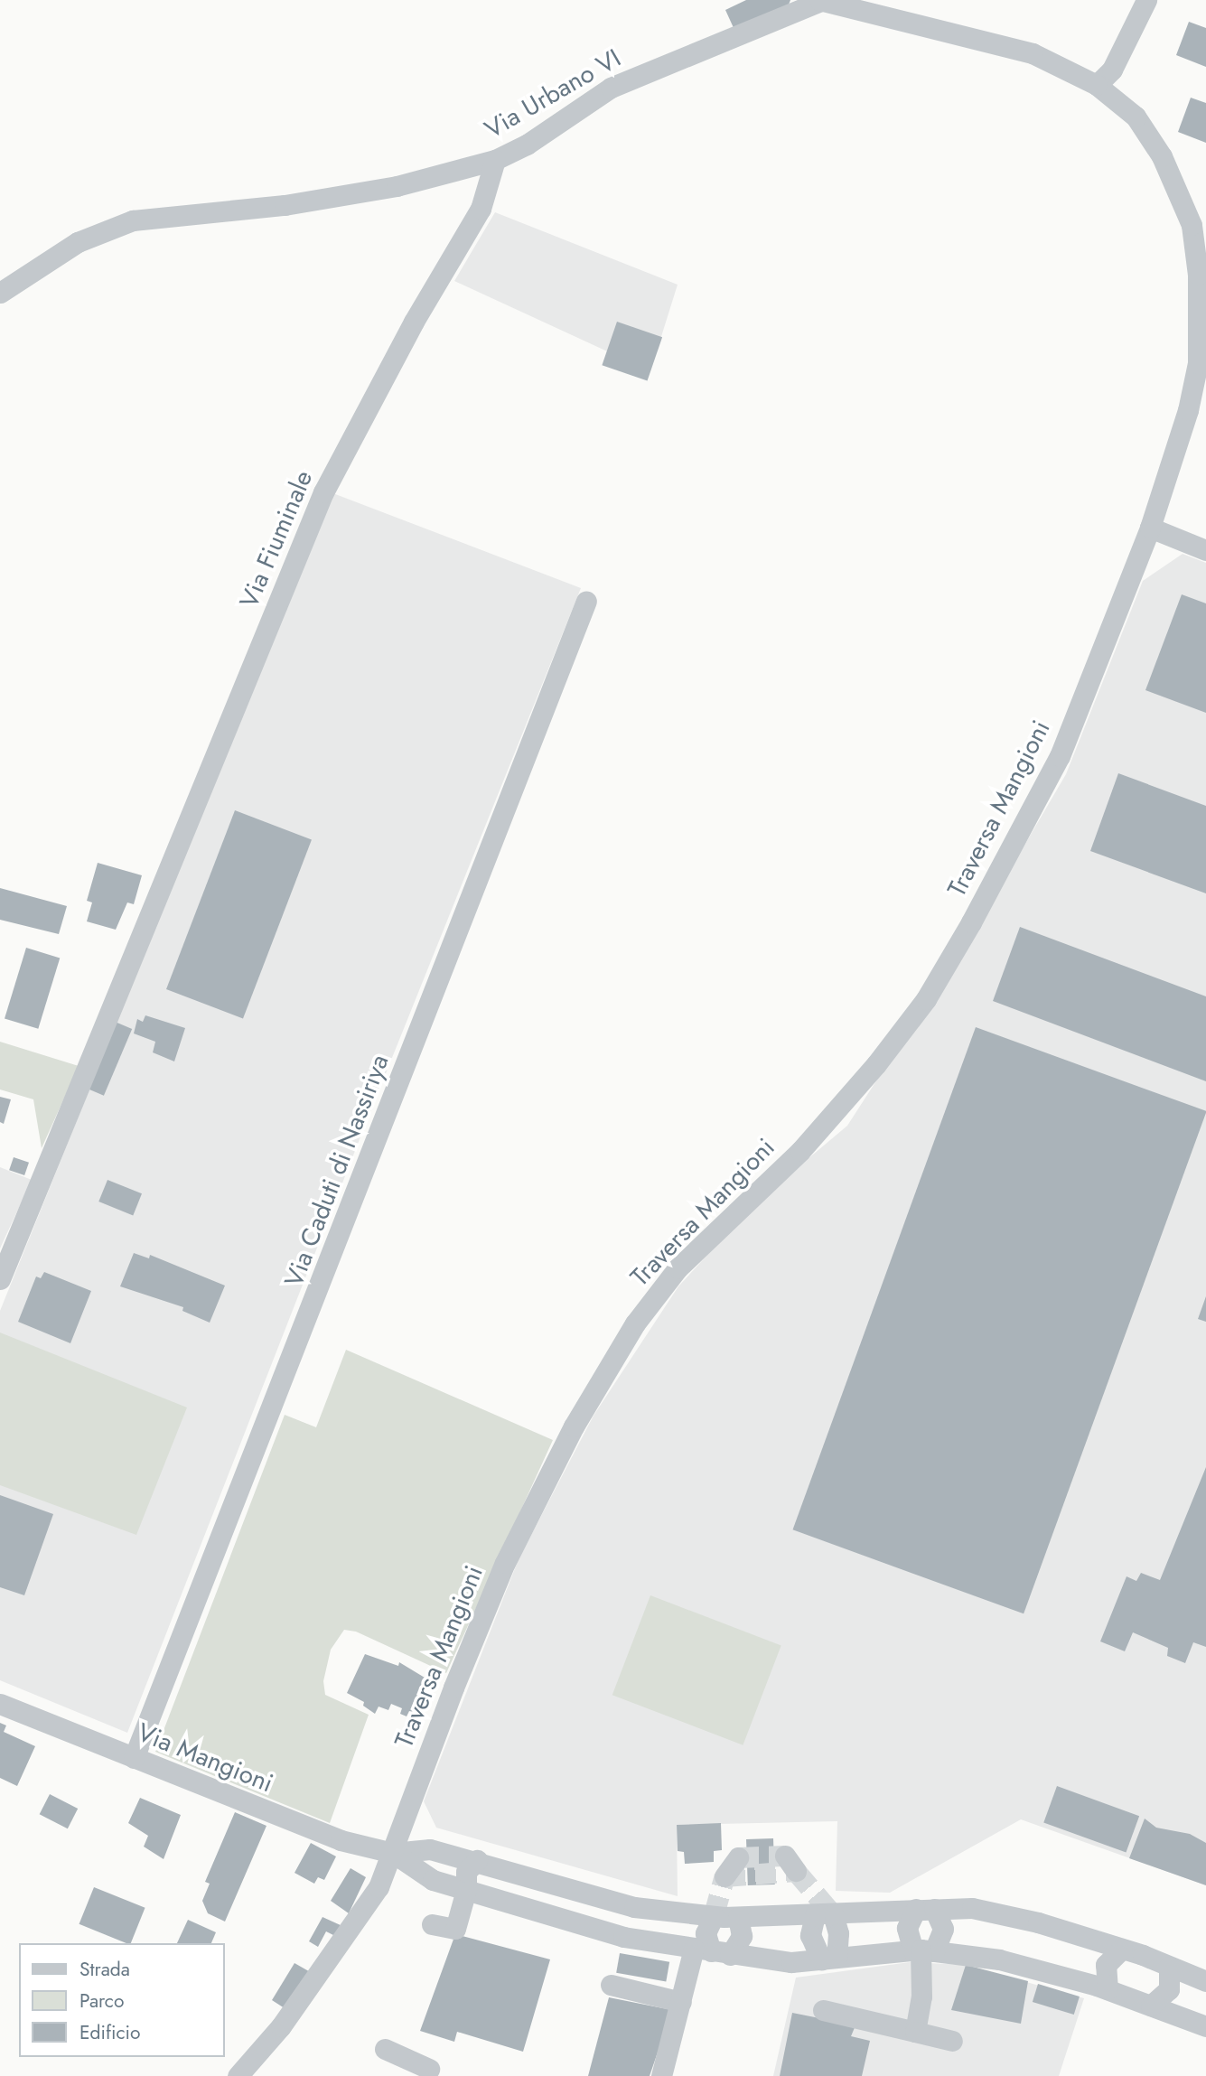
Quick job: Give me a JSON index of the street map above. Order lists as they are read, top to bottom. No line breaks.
{"streets":{"street":["Via Urbano VI","Via Fiuminale","Traversa Mangioni","Via Caduti di Nassiriya","Via Mangioni"]},"crossings":[["Via Urbano VI","Via Fiuminale"],["Via Urbano VI","Traversa Mangioni"],["Traversa Mangioni","Via Mangioni"],["Via Caduti di Nassiriya","Via Mangioni"]],"legend":["Strada","Parco","Edificio"]}
